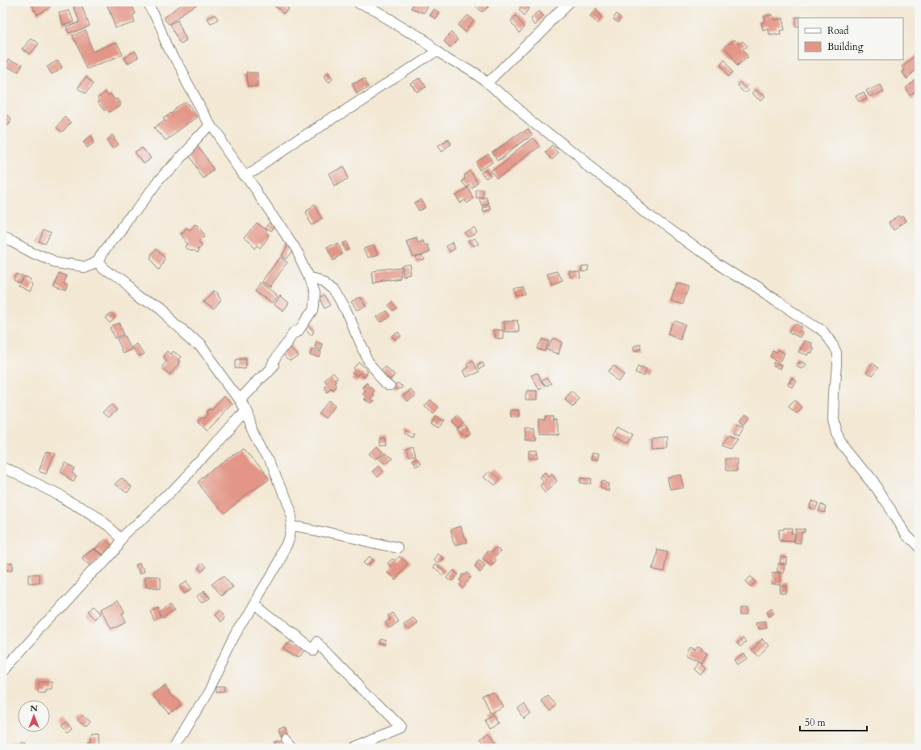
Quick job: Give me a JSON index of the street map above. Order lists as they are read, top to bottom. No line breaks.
{"legend":["Road","Building"],"scale_bar":"50 m","north":"top"}
